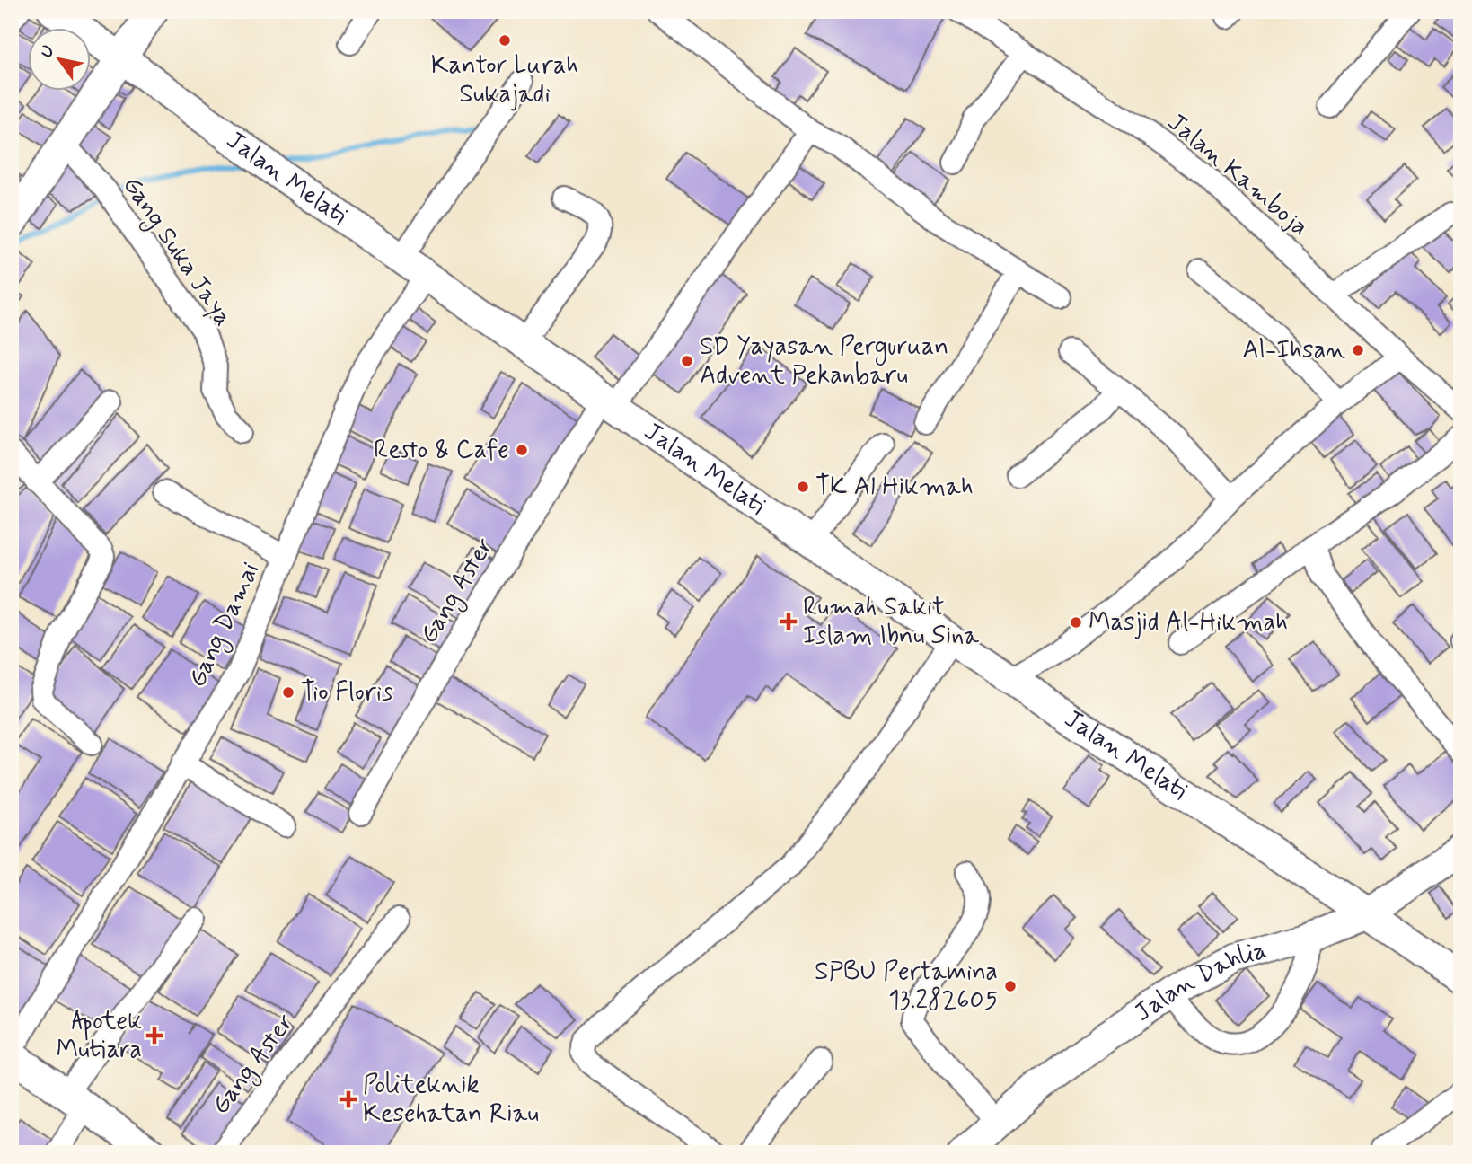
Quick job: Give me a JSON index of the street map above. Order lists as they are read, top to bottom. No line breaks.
{"streets":{"street":["Jalan Kamboja","Jalan Melati","Gang Suka Jaya","Gang Aster","Gang Damai","Jalan Dahlia"]},"crossings":[["Jalan Melati","Gang Aster"],["Jalan Melati","Gang Damai"],["Jalan Melati","Jalan Dahlia"]],"places":{"other":["Kantor Lurah Sukajadi","Al-Ihsan","SD Yayasan Perguruan Advent Pekanbaru","Resto & Cafe","TK Al Hikmah","Masjid Al-Hikmah","Tio Floris","SPBU Pertamina 13.282605"],"health":["Rumah Sakit Islam Ibnu Sina","Apotek Mutiara","Politeknik Kesehatan Riau"]},"north":"top left"}
